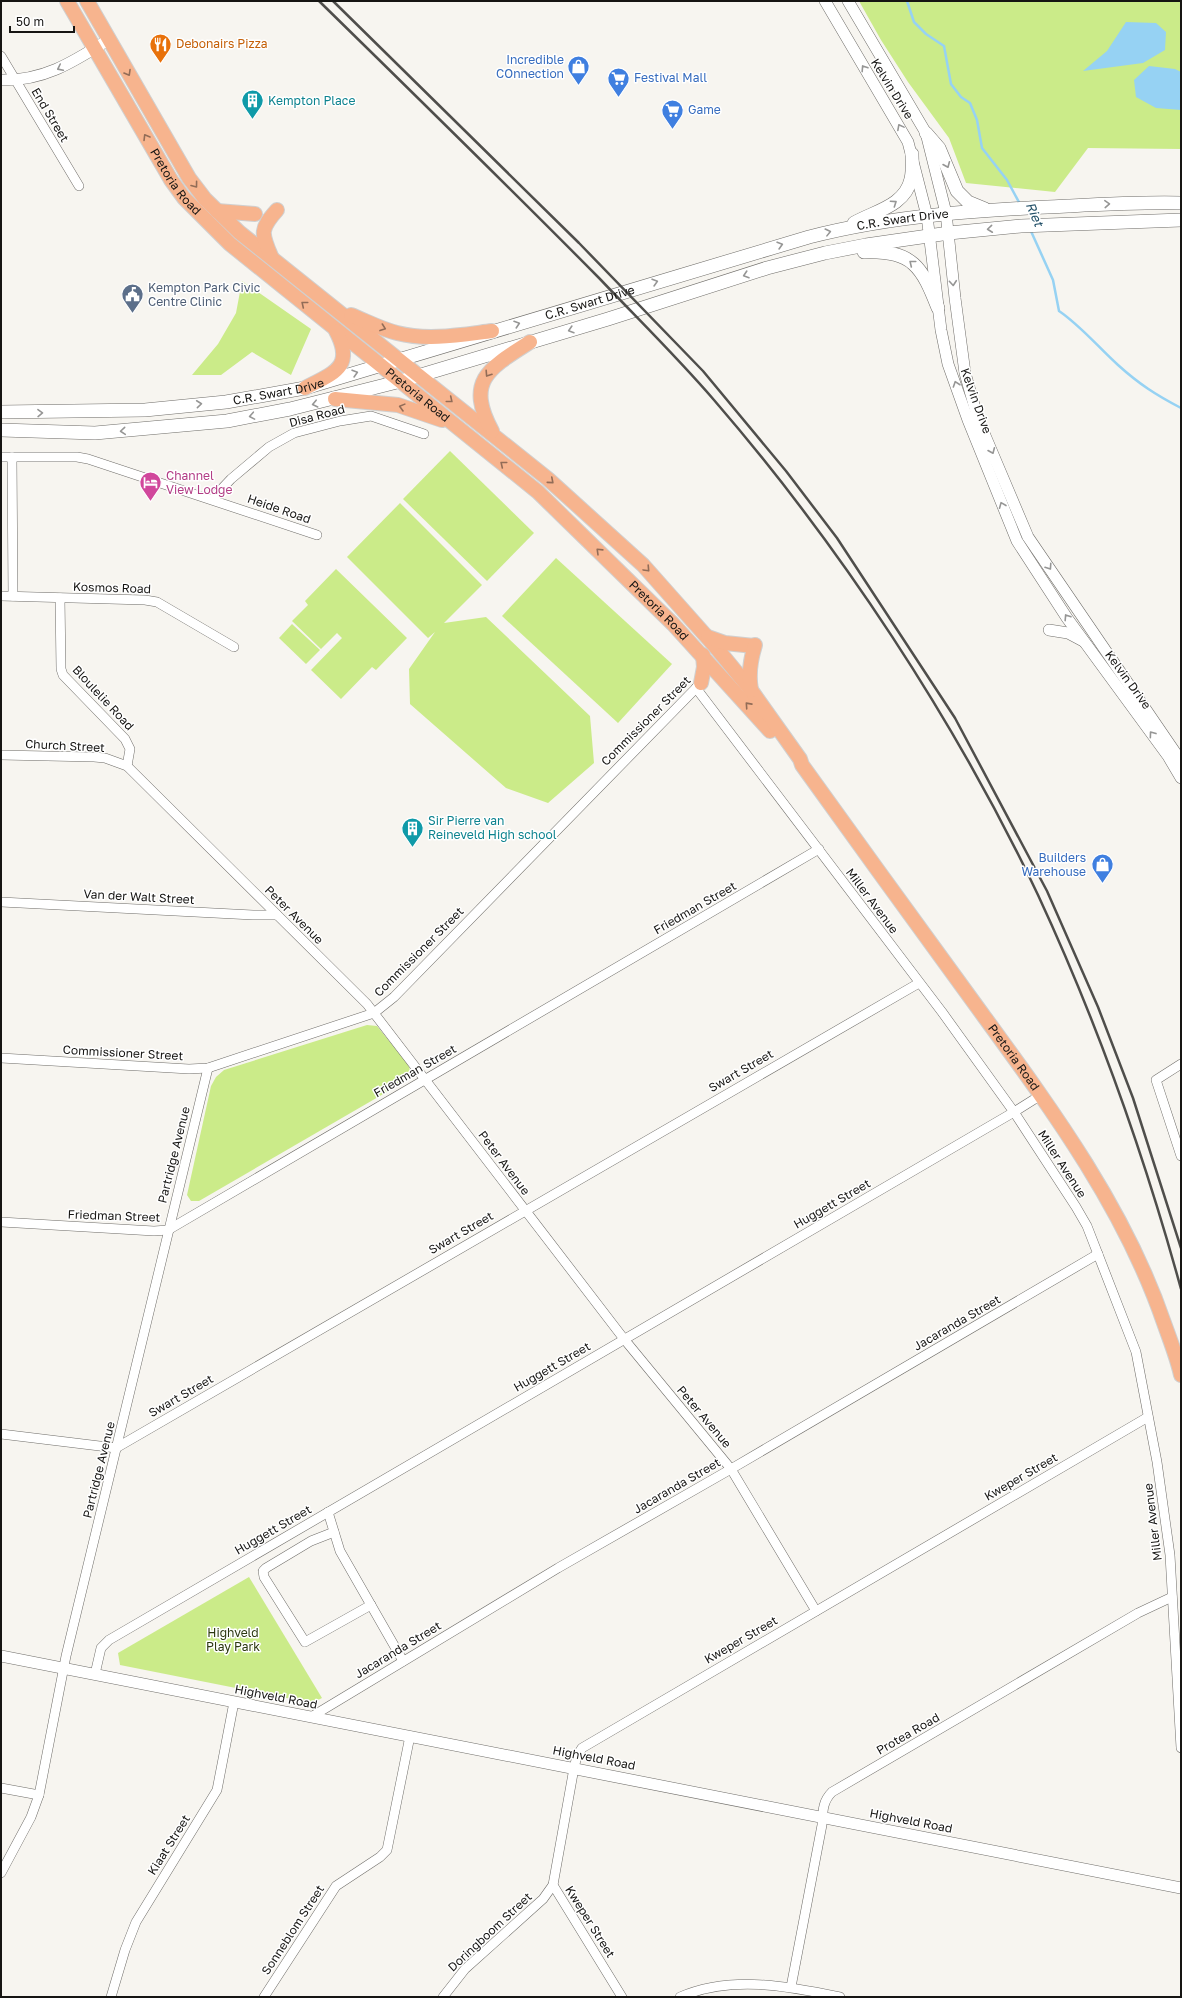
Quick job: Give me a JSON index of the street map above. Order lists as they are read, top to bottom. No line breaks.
{"streets":{"main road":["Pretoria Road","C.R. Swart Drive"],"street":["Kelvin Drive","End Street","Disa Road","Heide Road","Kosmos Road","Bloulelie Road","Commissioner Street","Church Street","Van der Walt Street","Miller Avenue","Friedman Street","Peter Avenue","Swart Street","Partridge Avenue","Huggett Street","Jacaranda Street","Kweper Street","Highveld Road","Protea Road","Kiaat Street","Sonneblom Street","Doringboom Street"]},"crossings":[["Kelvin Drive","C.R. Swart Drive"],["Pretoria Road","C.R. Swart Drive"],["Pretoria Road","Commissioner Street"],["Pretoria Road","Huggett Street"],["Disa Road","Heide Road"],["Kosmos Road","Bloulelie Road"],["Bloulelie Road","Church Street"],["Bloulelie Road","Peter Avenue"],["Commissioner Street","Miller Avenue"],["Commissioner Street","Peter Avenue"],["Commissioner Street","Partridge Avenue"],["Church Street","Peter Avenue"],["Van der Walt Street","Peter Avenue"],["Miller Avenue","Friedman Street"],["Miller Avenue","Swart Street"],["Miller Avenue","Huggett Street"],["Miller Avenue","Jacaranda Street"],["Miller Avenue","Kweper Street"],["Miller Avenue","Protea Road"],["Friedman Street","Peter Avenue"],["Friedman Street","Partridge Avenue"],["Peter Avenue","Swart Street"],["Peter Avenue","Huggett Street"],["Peter Avenue","Jacaranda Street"],["Peter Avenue","Kweper Street"],["Swart Street","Partridge Avenue"],["Partridge Avenue","Highveld Road"],["Huggett Street","Highveld Road"],["Jacaranda Street","Highveld Road"],["Kweper Street","Highveld Road"],["Kweper Street","Doringboom Street"],["Highveld Road","Protea Road"],["Highveld Road","Kiaat Street"],["Highveld Road","Sonneblom Street"]],"water":["Riet"],"parks":["Highveld Play Park"],"places":{"restaurant":["Debonairs Pizza"],"shop":["Incredible COnnection","Builders Warehouse"],"supermarket":["Festival Mall","Game"],"building":["Kempton Place","Sir Pierre van Reineveld High school"],"public building":["Kempton Park Civic Centre Clinic"],"hotel":["Channel View Lodge"]},"scale_bar":"50 m"}
